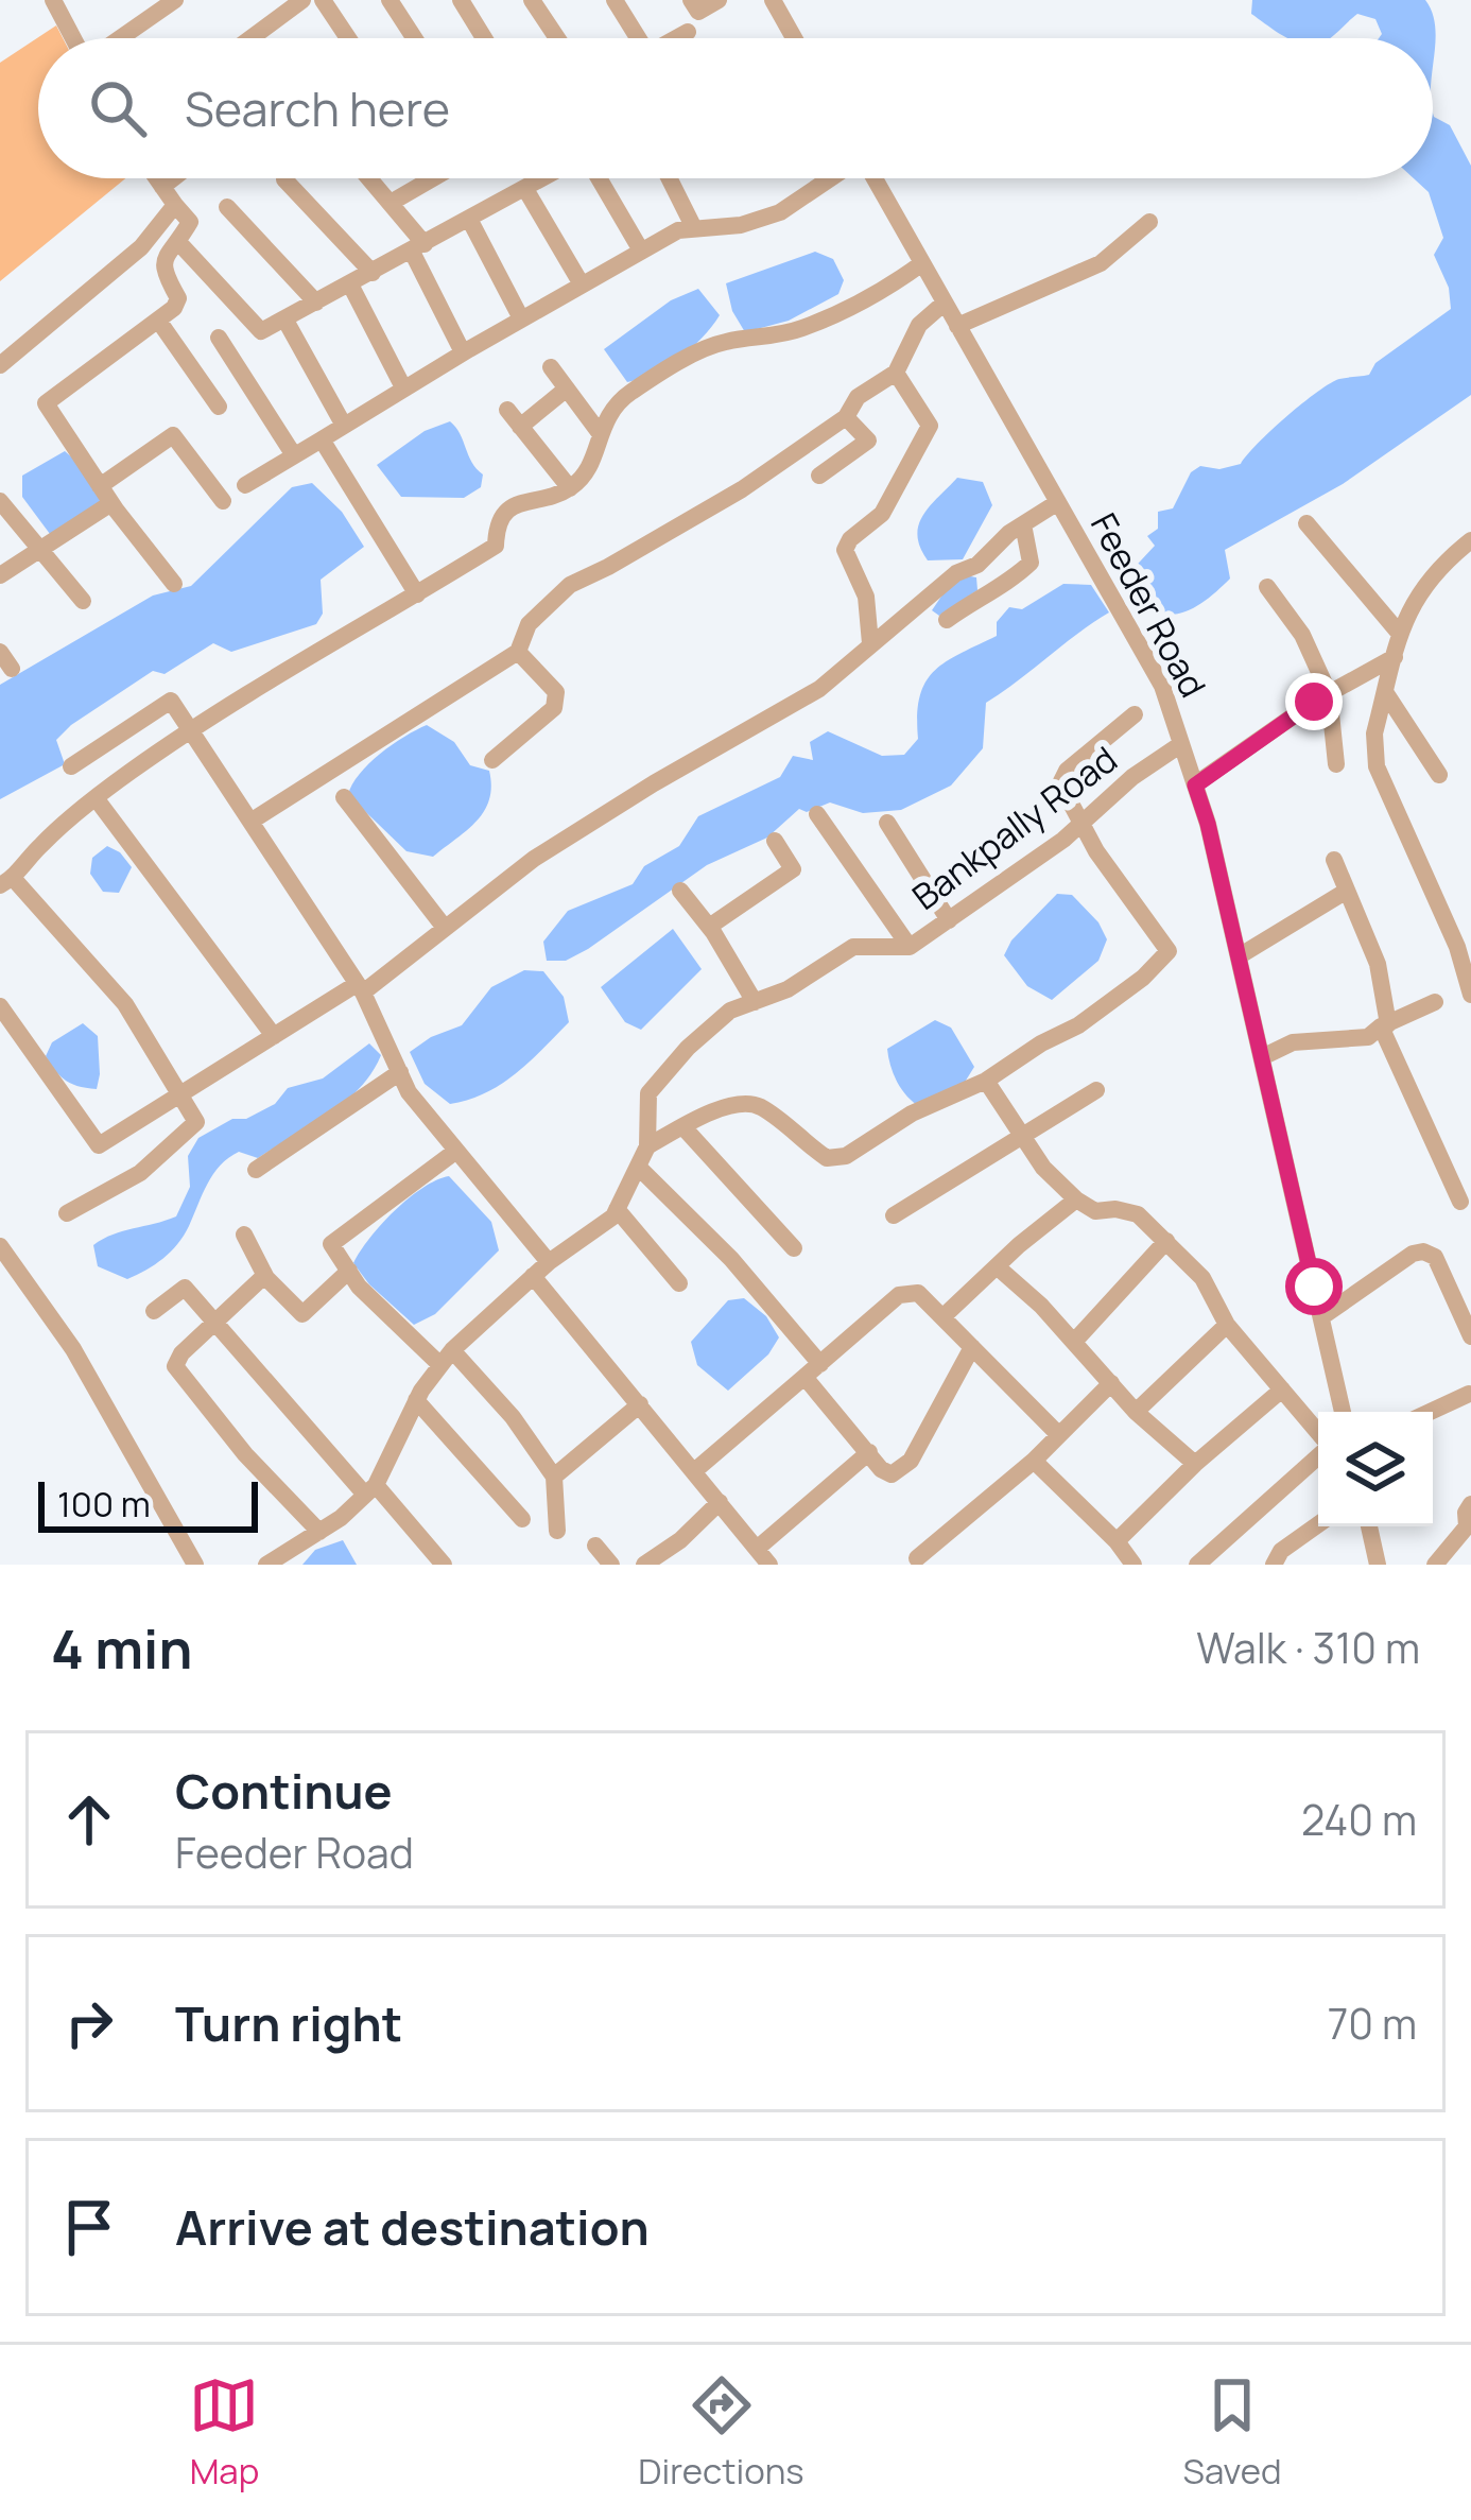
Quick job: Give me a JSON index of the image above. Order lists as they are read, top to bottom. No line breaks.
{"streets":{"street":["Feeder Road","Bankpally Road"]},"crossings":[["Feeder Road","Bankpally Road"]],"scale_bar":"100 m","page":{"search":"Search here","scale":"100 m","heading":["4 min","Walk · 310 m"],"list":[["Continue","Feeder Road","240 m"],["Turn right","70 m"],"Arrive at destination"],"nav":["Map","Directions","Saved"]}}
